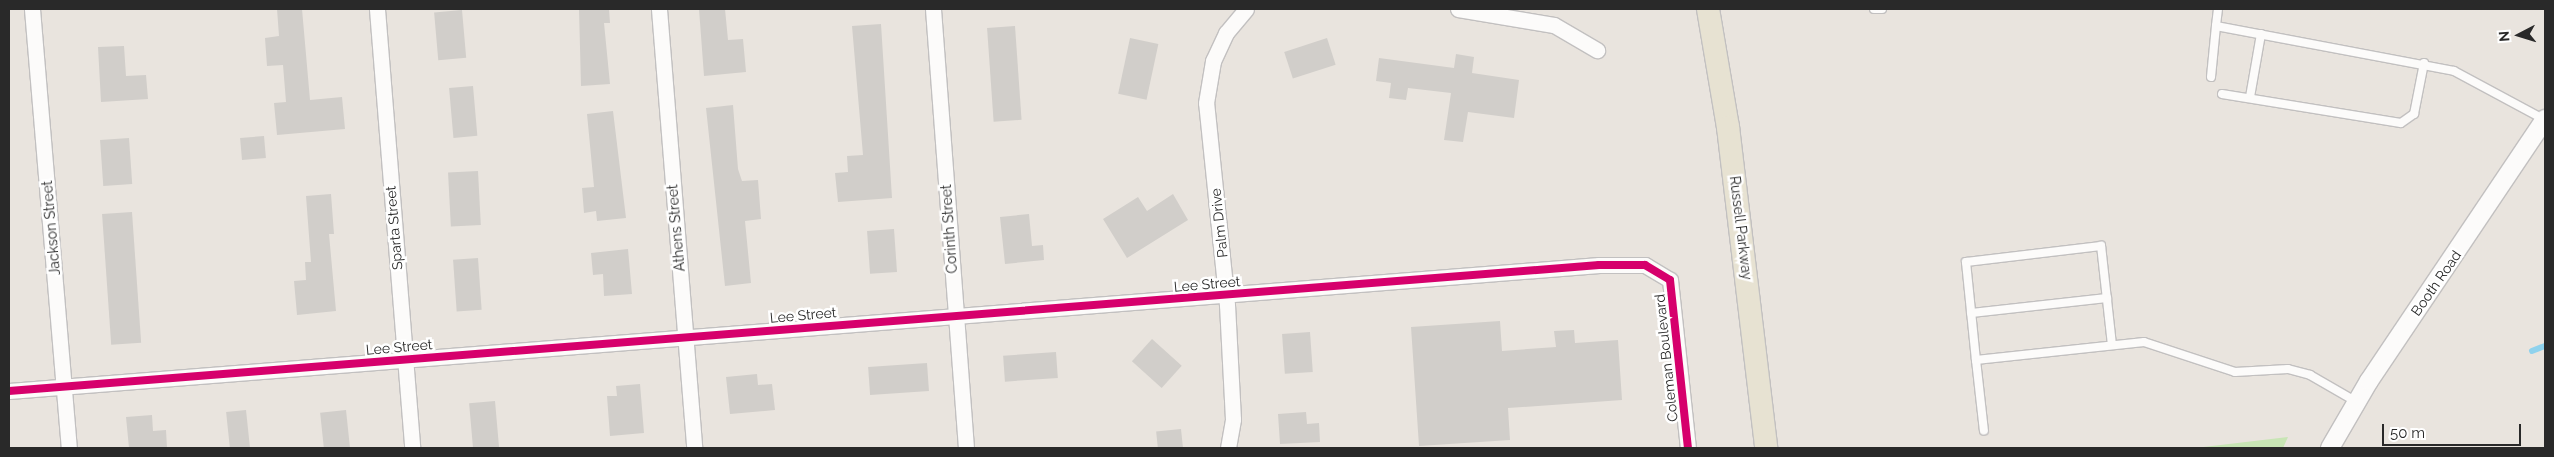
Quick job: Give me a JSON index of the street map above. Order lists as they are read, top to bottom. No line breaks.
{"streets":{"main road":["Russell Parkway"],"street":["Palm Drive","Jackson Street","Sparta Street","Athens Street","Corinth Street","Booth Road","Lee Street","Coleman Boulevard"]},"crossings":[["Palm Drive","Lee Street"],["Jackson Street","Lee Street"],["Sparta Street","Lee Street"],["Athens Street","Lee Street"],["Corinth Street","Lee Street"],["Lee Street","Coleman Boulevard"]],"scale_bar":"50 m","north":"left"}
